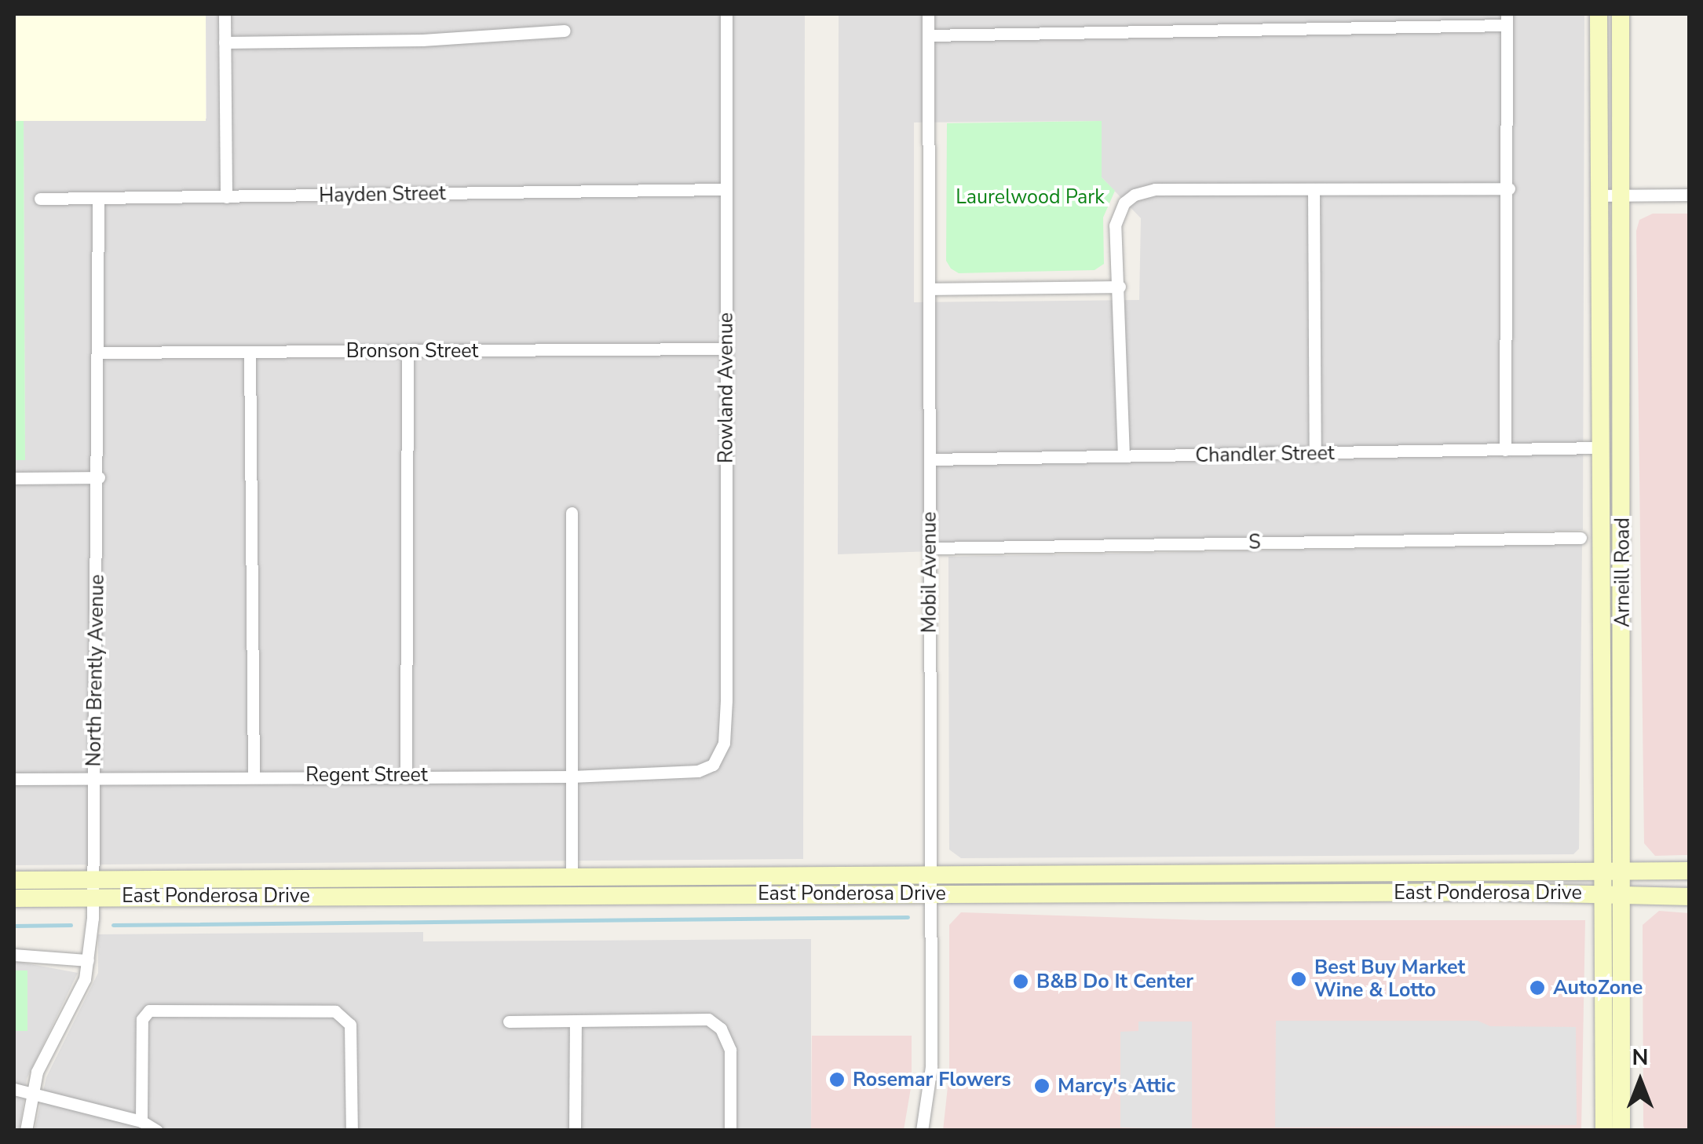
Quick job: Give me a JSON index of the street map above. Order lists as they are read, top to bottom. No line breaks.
{"streets":{"main road":["Arneill Road","East Ponderosa Drive"],"street":["Hayden Street","Bronson Street","Rowland Avenue","Chandler Street","S","Mobil Avenue","North Brently Avenue","Regent Street"]},"crossings":[["Hayden Street","Rowland Avenue"],["Hayden Street","North Brently Avenue"],["Bronson Street","Rowland Avenue"],["Bronson Street","North Brently Avenue"],["Rowland Avenue","Regent Street"],["Chandler Street","Mobil Avenue"],["Chandler Street","Arneill Road"],["S","Mobil Avenue"],["Mobil Avenue","East Ponderosa Drive"],["Arneill Road","East Ponderosa Drive"],["North Brently Avenue","Regent Street"],["North Brently Avenue","East Ponderosa Drive"]],"parks":["Laurelwood Park"],"places":["Best Buy Market Wine & Lotto","B&B Do It Center","AutoZone","Rosemar Flowers","Marcy's Attic"],"north":"top"}
